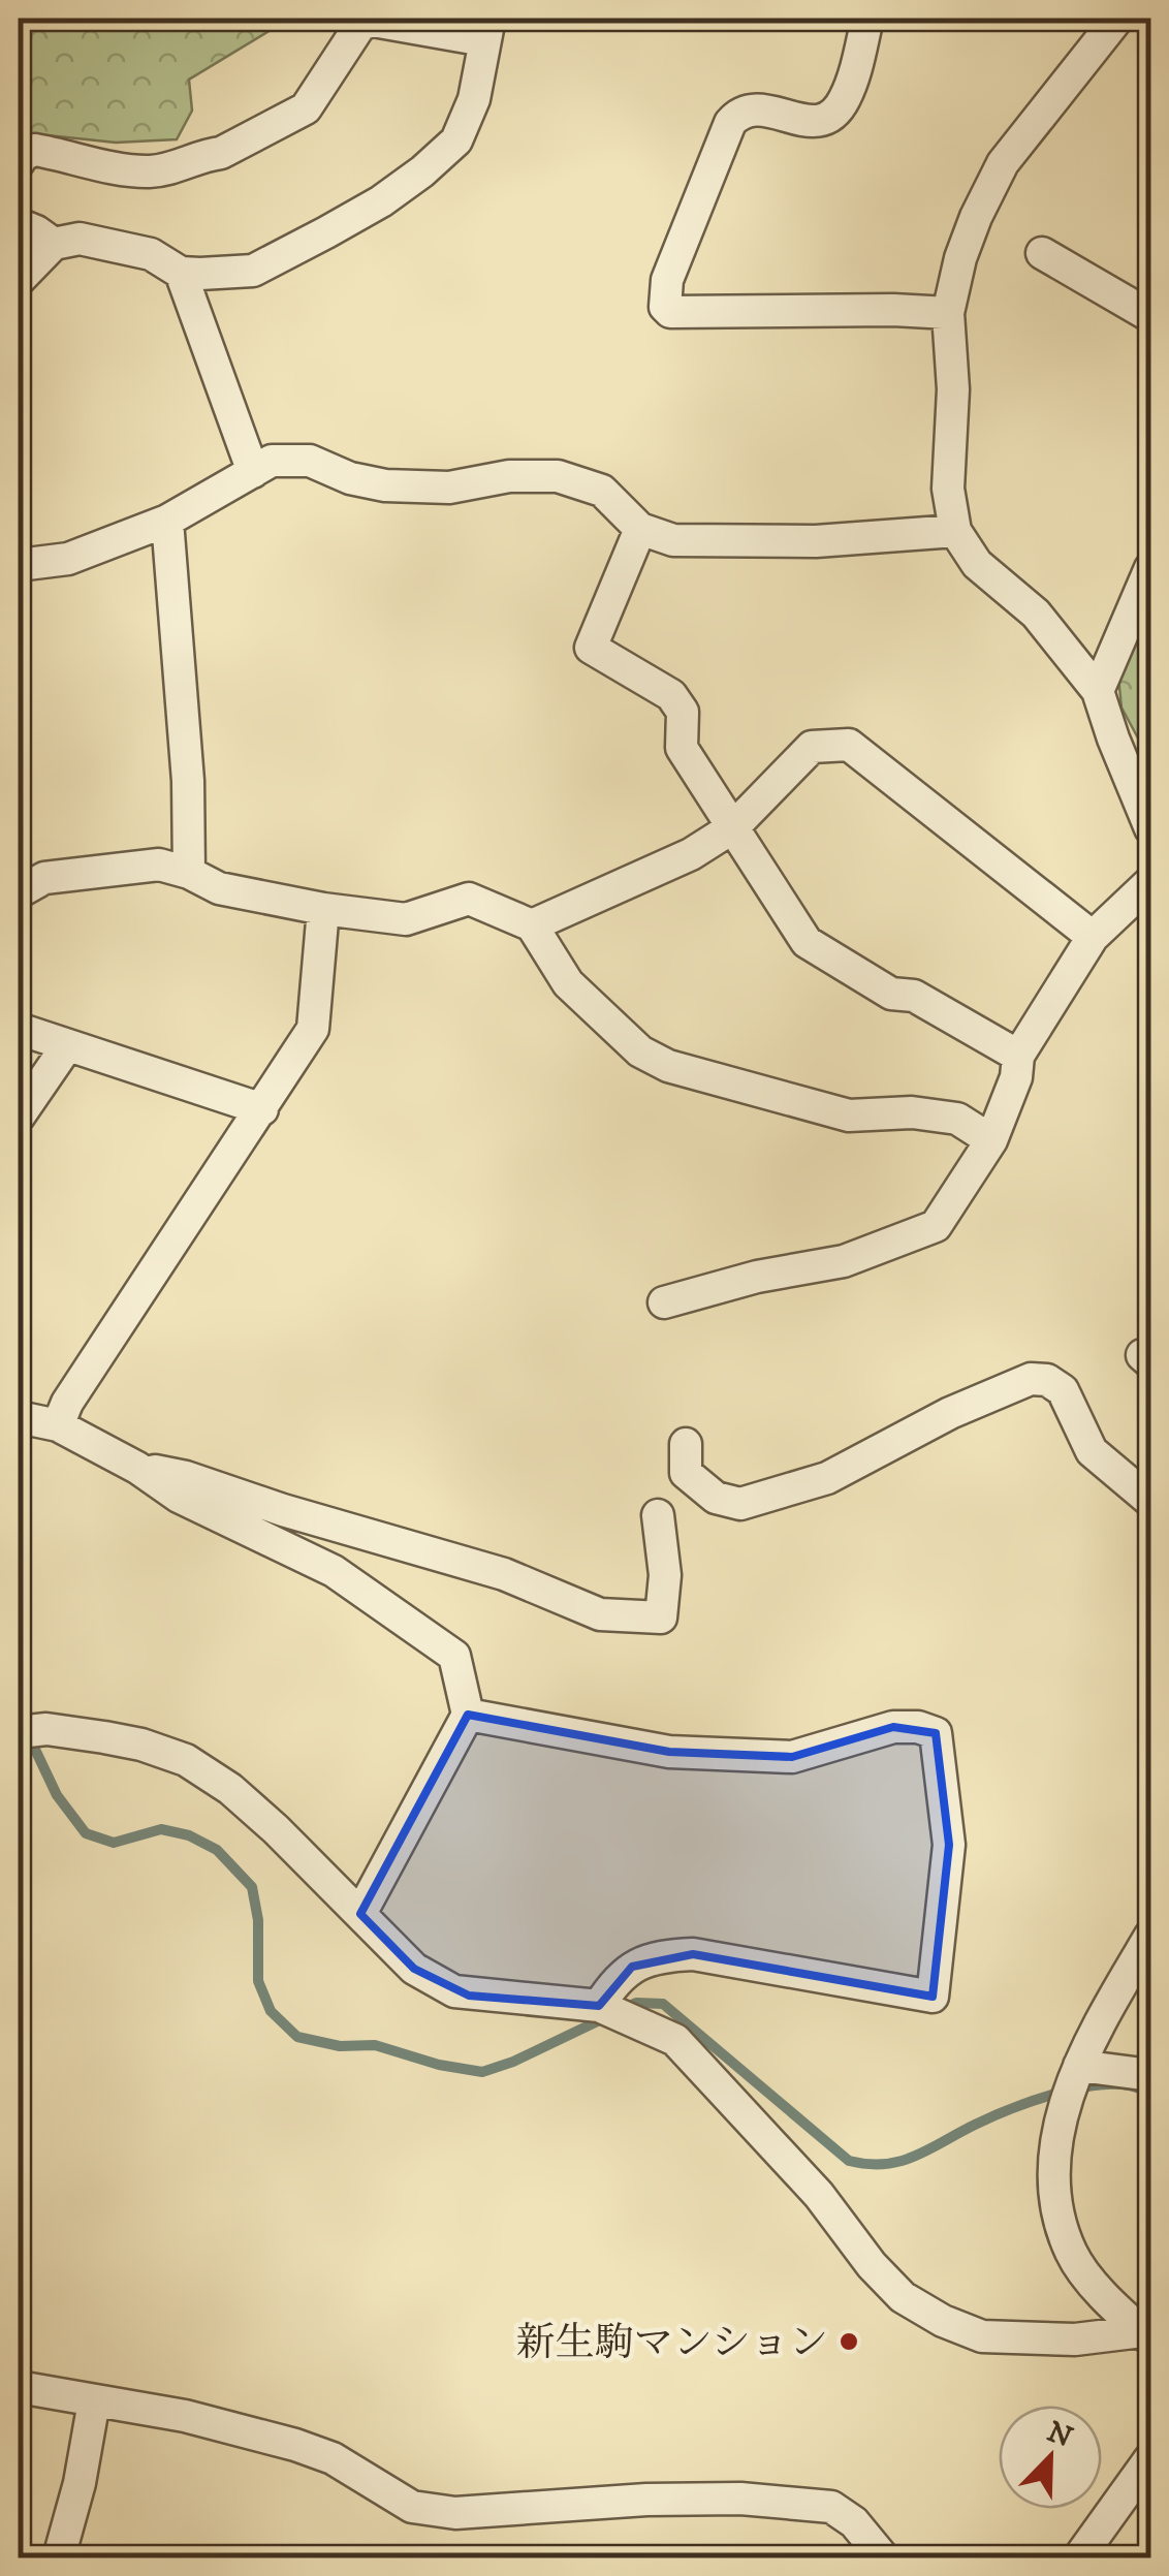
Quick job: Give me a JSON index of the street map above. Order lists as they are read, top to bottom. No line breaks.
{"places":["新生駒マンション"],"north":"top right"}
